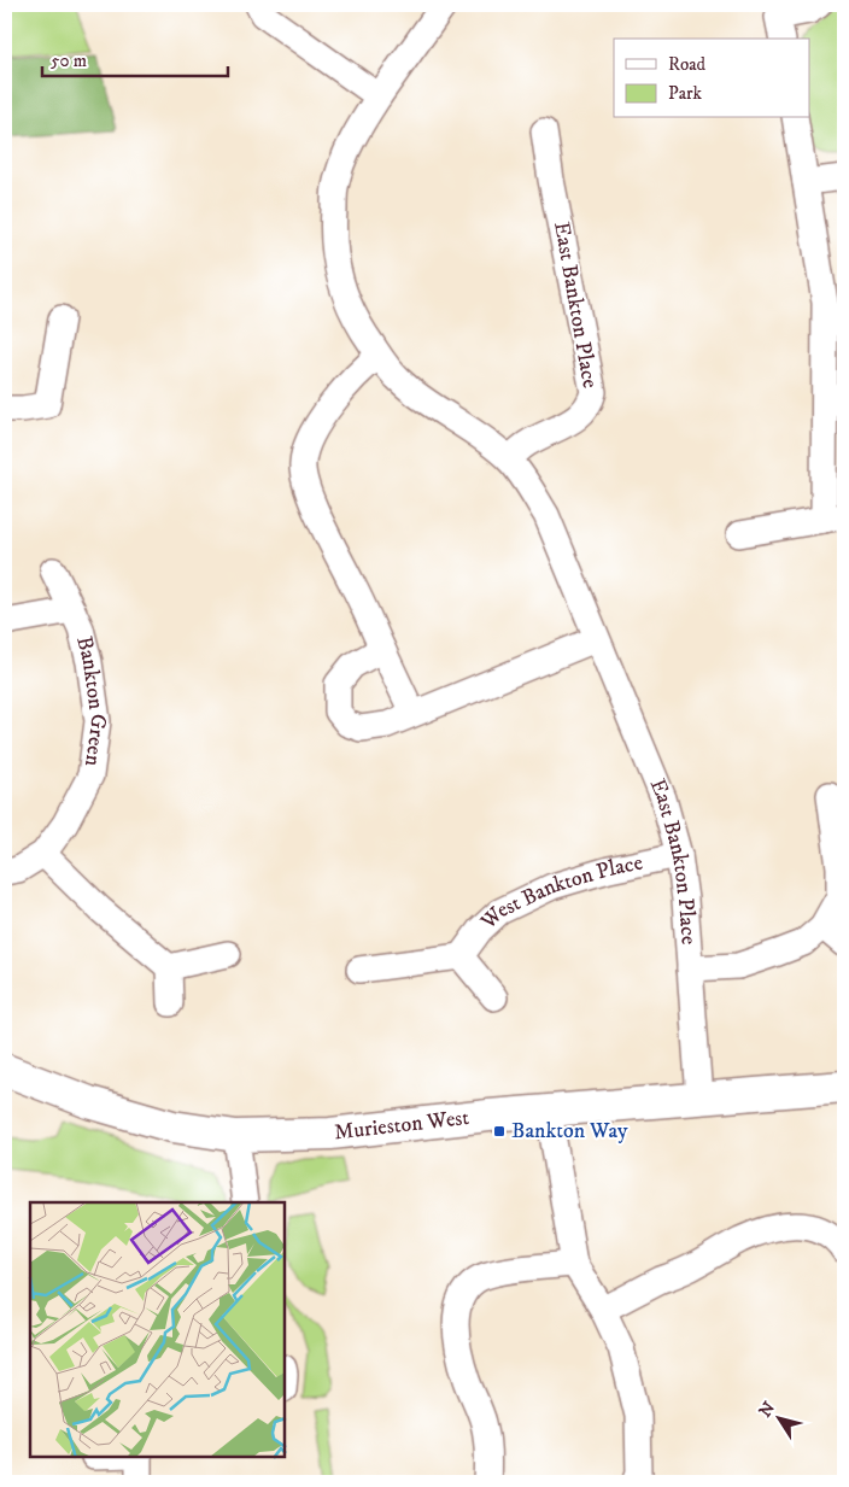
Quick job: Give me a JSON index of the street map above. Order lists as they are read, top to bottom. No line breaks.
{"streets":{"street":["East Bankton Place","Bankton Green","West Bankton Place","Murieston West"]},"crossings":[["East Bankton Place","West Bankton Place"],["East Bankton Place","Murieston West"]],"places":{"transit":["Bankton Way"]},"legend":["Road","Park"],"scale_bar":"50 m","north":"top left"}
